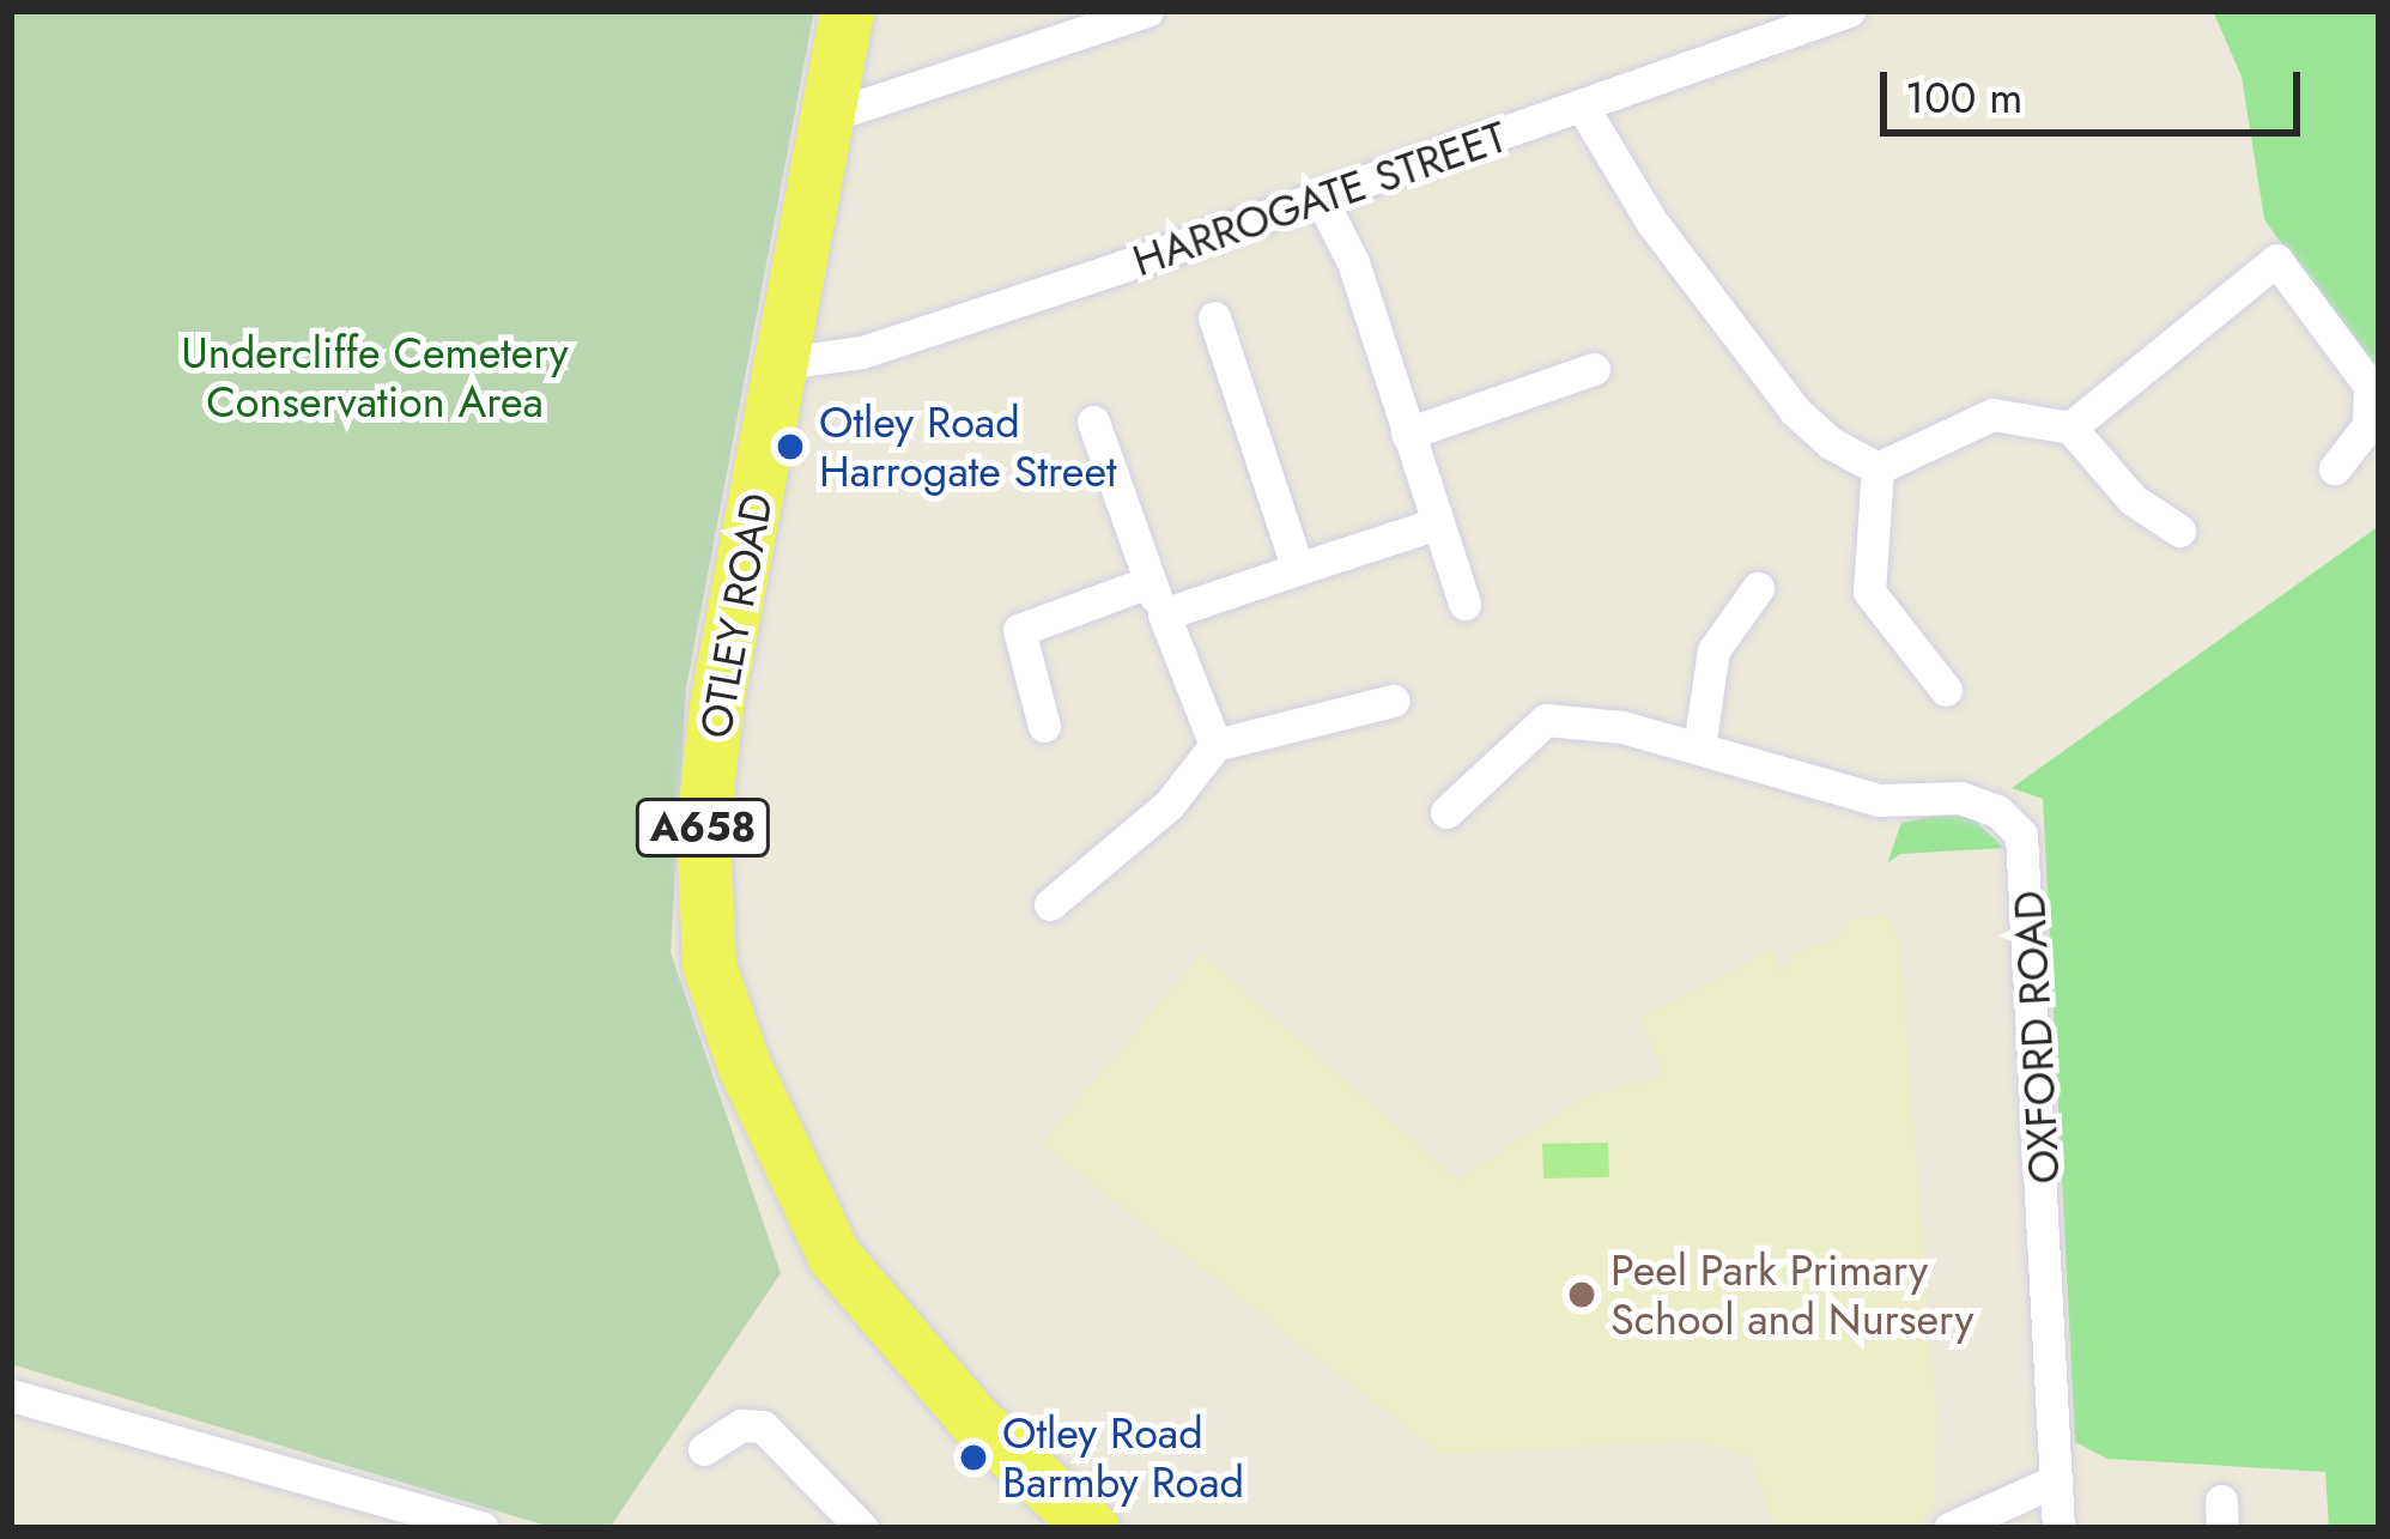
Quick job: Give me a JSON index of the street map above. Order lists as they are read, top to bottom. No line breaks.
{"streets":{"main road":["OTLEY ROAD","A658"],"street":["HARROGATE STREET","OXFORD ROAD"]},"crossings":[["HARROGATE STREET","OTLEY ROAD"]],"parks":["Undercliffe Cemetery Conservation Area"],"places":["Otley Road Harrogate Street","Peel Park Primary School and Nursery","Otley Road Barmby Road"],"scale_bar":"100 m"}
